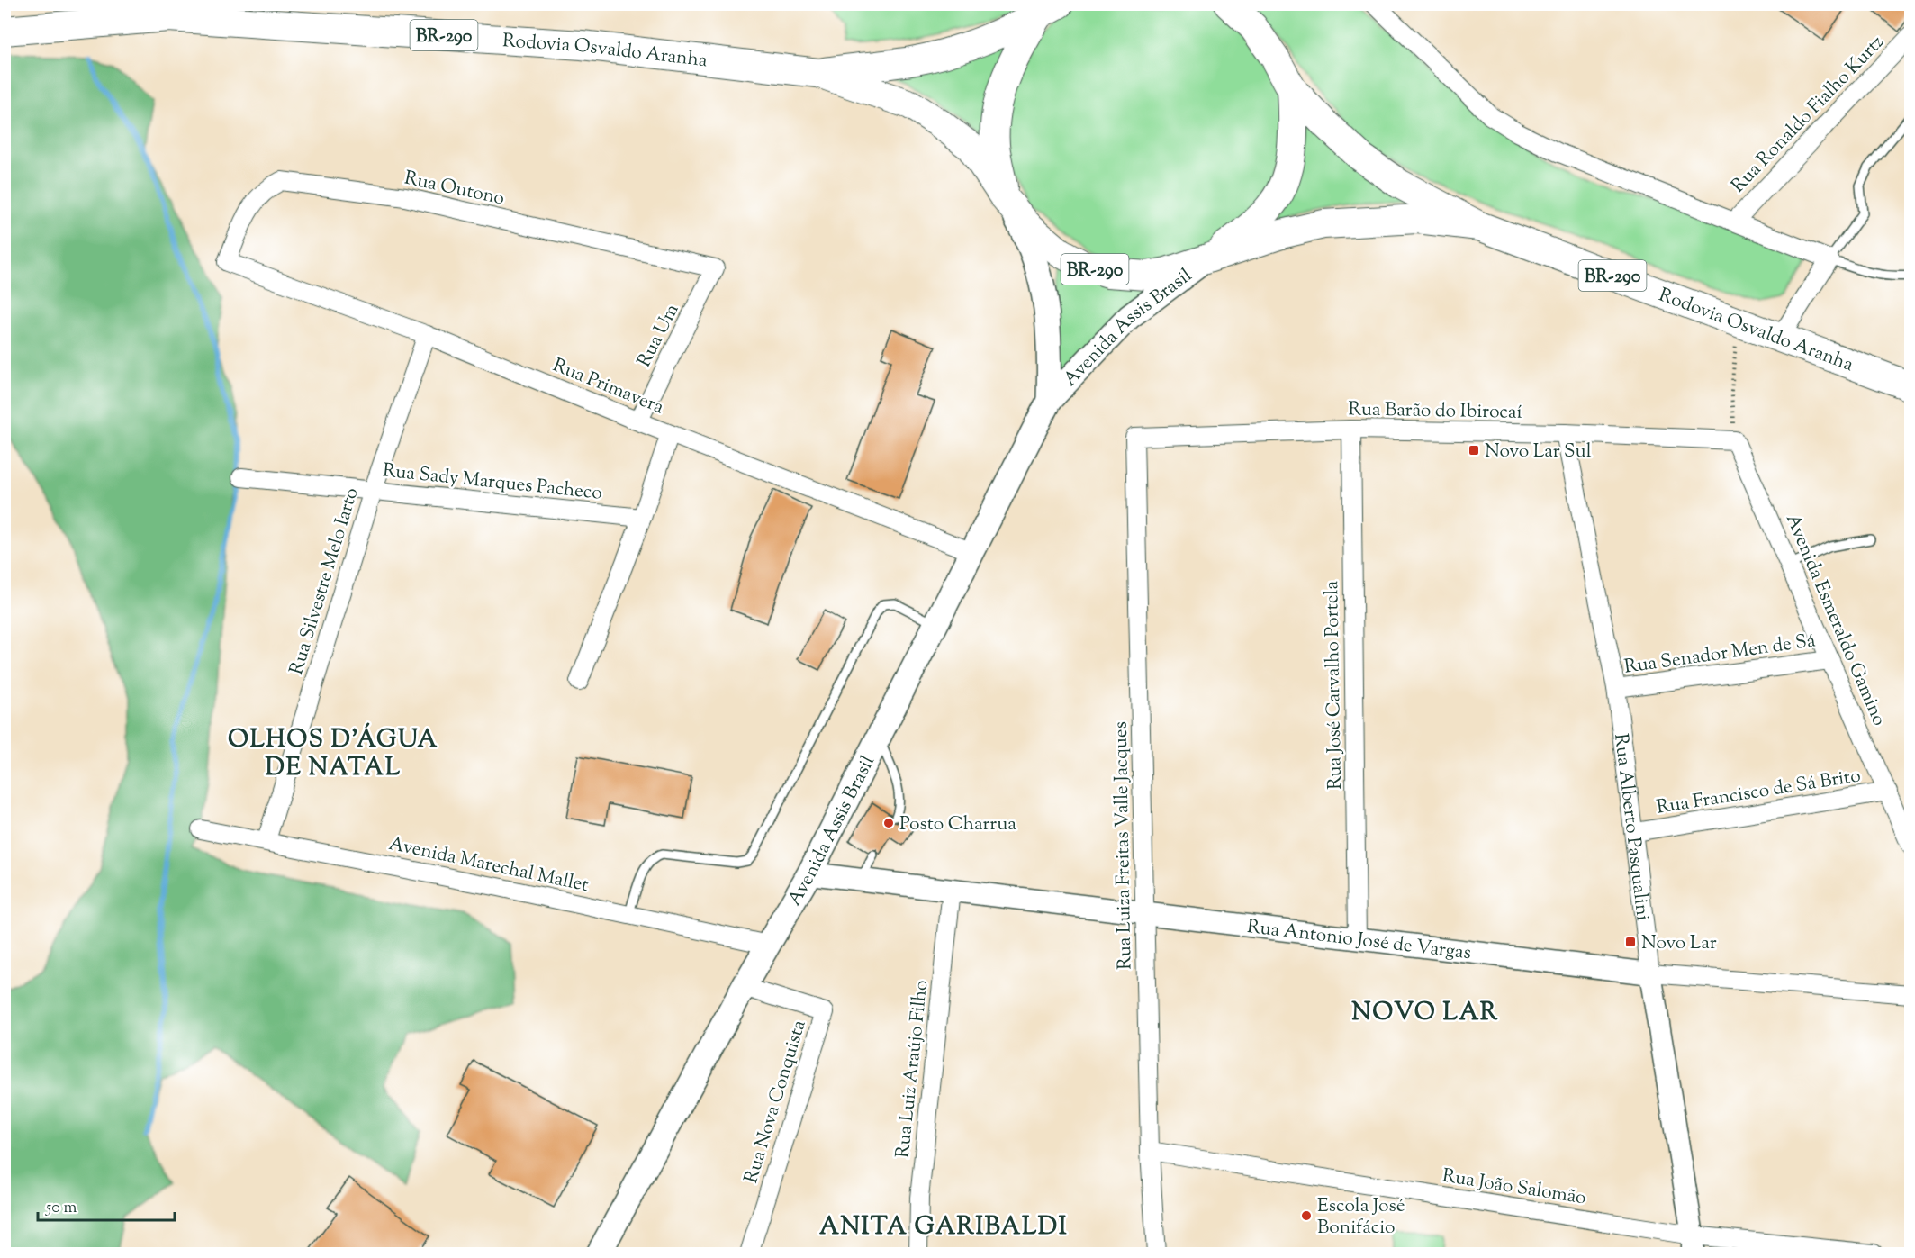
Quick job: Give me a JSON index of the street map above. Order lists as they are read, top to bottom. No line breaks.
{"streets":{"highway":["BR-290","Rodovia Osvaldo Aranha"],"main road":["Avenida Assis Brasil"],"street":["Rua Ronaldo Fialho Kurtz","Rua Outono","Rua Um","Rua Primavera","Rua Barão do Ibirocaí","Rua Sady Marques Pacheco","Rua Silvestre Melo Iarto","Avenida Esmeraldo Gamino","Rua Senador Men de Sá","Rua José Carvalho Portela","Rua Francisco de Sá Brito","Rua Alberto Pasqualini","Rua Luiza Freitas Valle Jacques","Avenida Marechal Mallet","Rua Antonio José de Vargas","Rua Luiz Araújo Filho","Rua Nova Conquista","Rua João Salomão"]},"crossings":[["BR-290","Rodovia Osvaldo Aranha"],["BR-290","Avenida Assis Brasil"],["Rua Outono","Rua Um"],["Rua Outono","Rua Primavera"],["Avenida Assis Brasil","Rua Primavera"],["Avenida Assis Brasil","Avenida Marechal Mallet"],["Avenida Assis Brasil","Rua Antonio José de Vargas"],["Avenida Assis Brasil","Rua Nova Conquista"],["Rua Um","Rua Primavera"],["Rua Primavera","Rua Silvestre Melo Iarto"],["Rua Barão do Ibirocaí","Avenida Esmeraldo Gamino"],["Rua Barão do Ibirocaí","Rua José Carvalho Portela"],["Rua Barão do Ibirocaí","Rua Alberto Pasqualini"],["Rua Barão do Ibirocaí","Rua Luiza Freitas Valle Jacques"],["Rua Sady Marques Pacheco","Rua Silvestre Melo Iarto"],["Rua Silvestre Melo Iarto","Avenida Marechal Mallet"],["Avenida Esmeraldo Gamino","Rua Senador Men de Sá"],["Avenida Esmeraldo Gamino","Rua Francisco de Sá Brito"],["Rua Senador Men de Sá","Rua Alberto Pasqualini"],["Rua José Carvalho Portela","Rua Antonio José de Vargas"],["Rua Francisco de Sá Brito","Rua Alberto Pasqualini"],["Rua Alberto Pasqualini","Rua Antonio José de Vargas"],["Rua Alberto Pasqualini","Rua João Salomão"],["Rua Luiza Freitas Valle Jacques","Rua Antonio José de Vargas"],["Rua Luiza Freitas Valle Jacques","Rua João Salomão"],["Rua Antonio José de Vargas","Rua Luiz Araújo Filho"]],"districts":["OLHOS D'ÁGUA DE NATAL","NOVO LAR","ANITA GARIBALDI"],"places":{"transit":["Novo Lar Sul","Novo Lar"],"other":["Posto Charrua","Escola José Bonifácio"]},"scale_bar":"50 m"}
